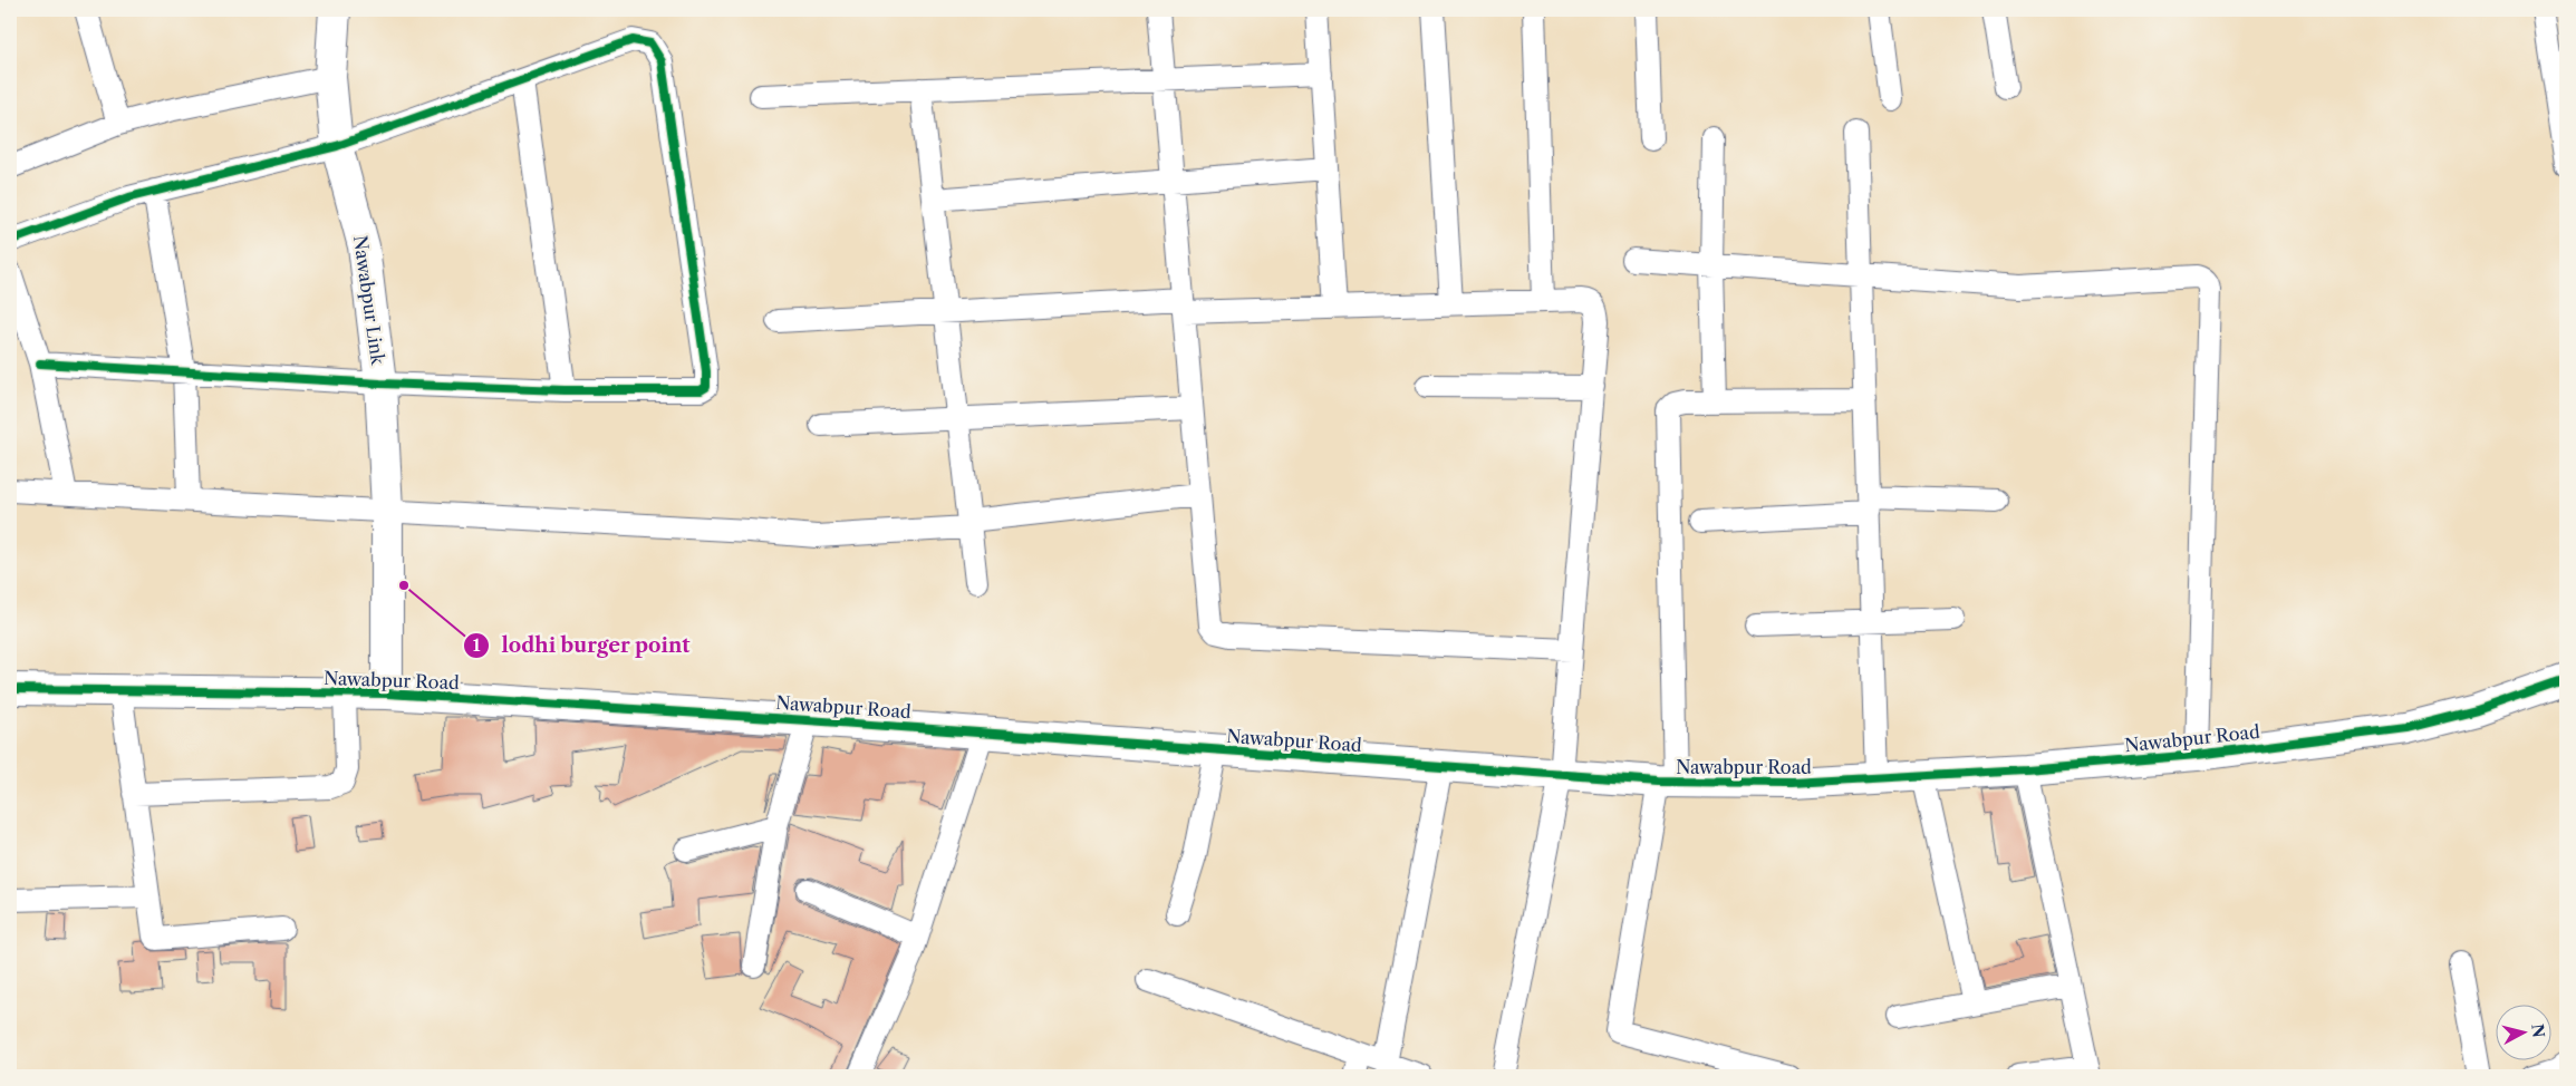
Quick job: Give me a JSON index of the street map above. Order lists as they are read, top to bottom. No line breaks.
{"streets":{"street":["Nawabpur Link","Nawabpur Road"]},"crossings":[["Nawabpur Link","Nawabpur Road"]],"places":["lodhi burger point"],"north":"right"}
